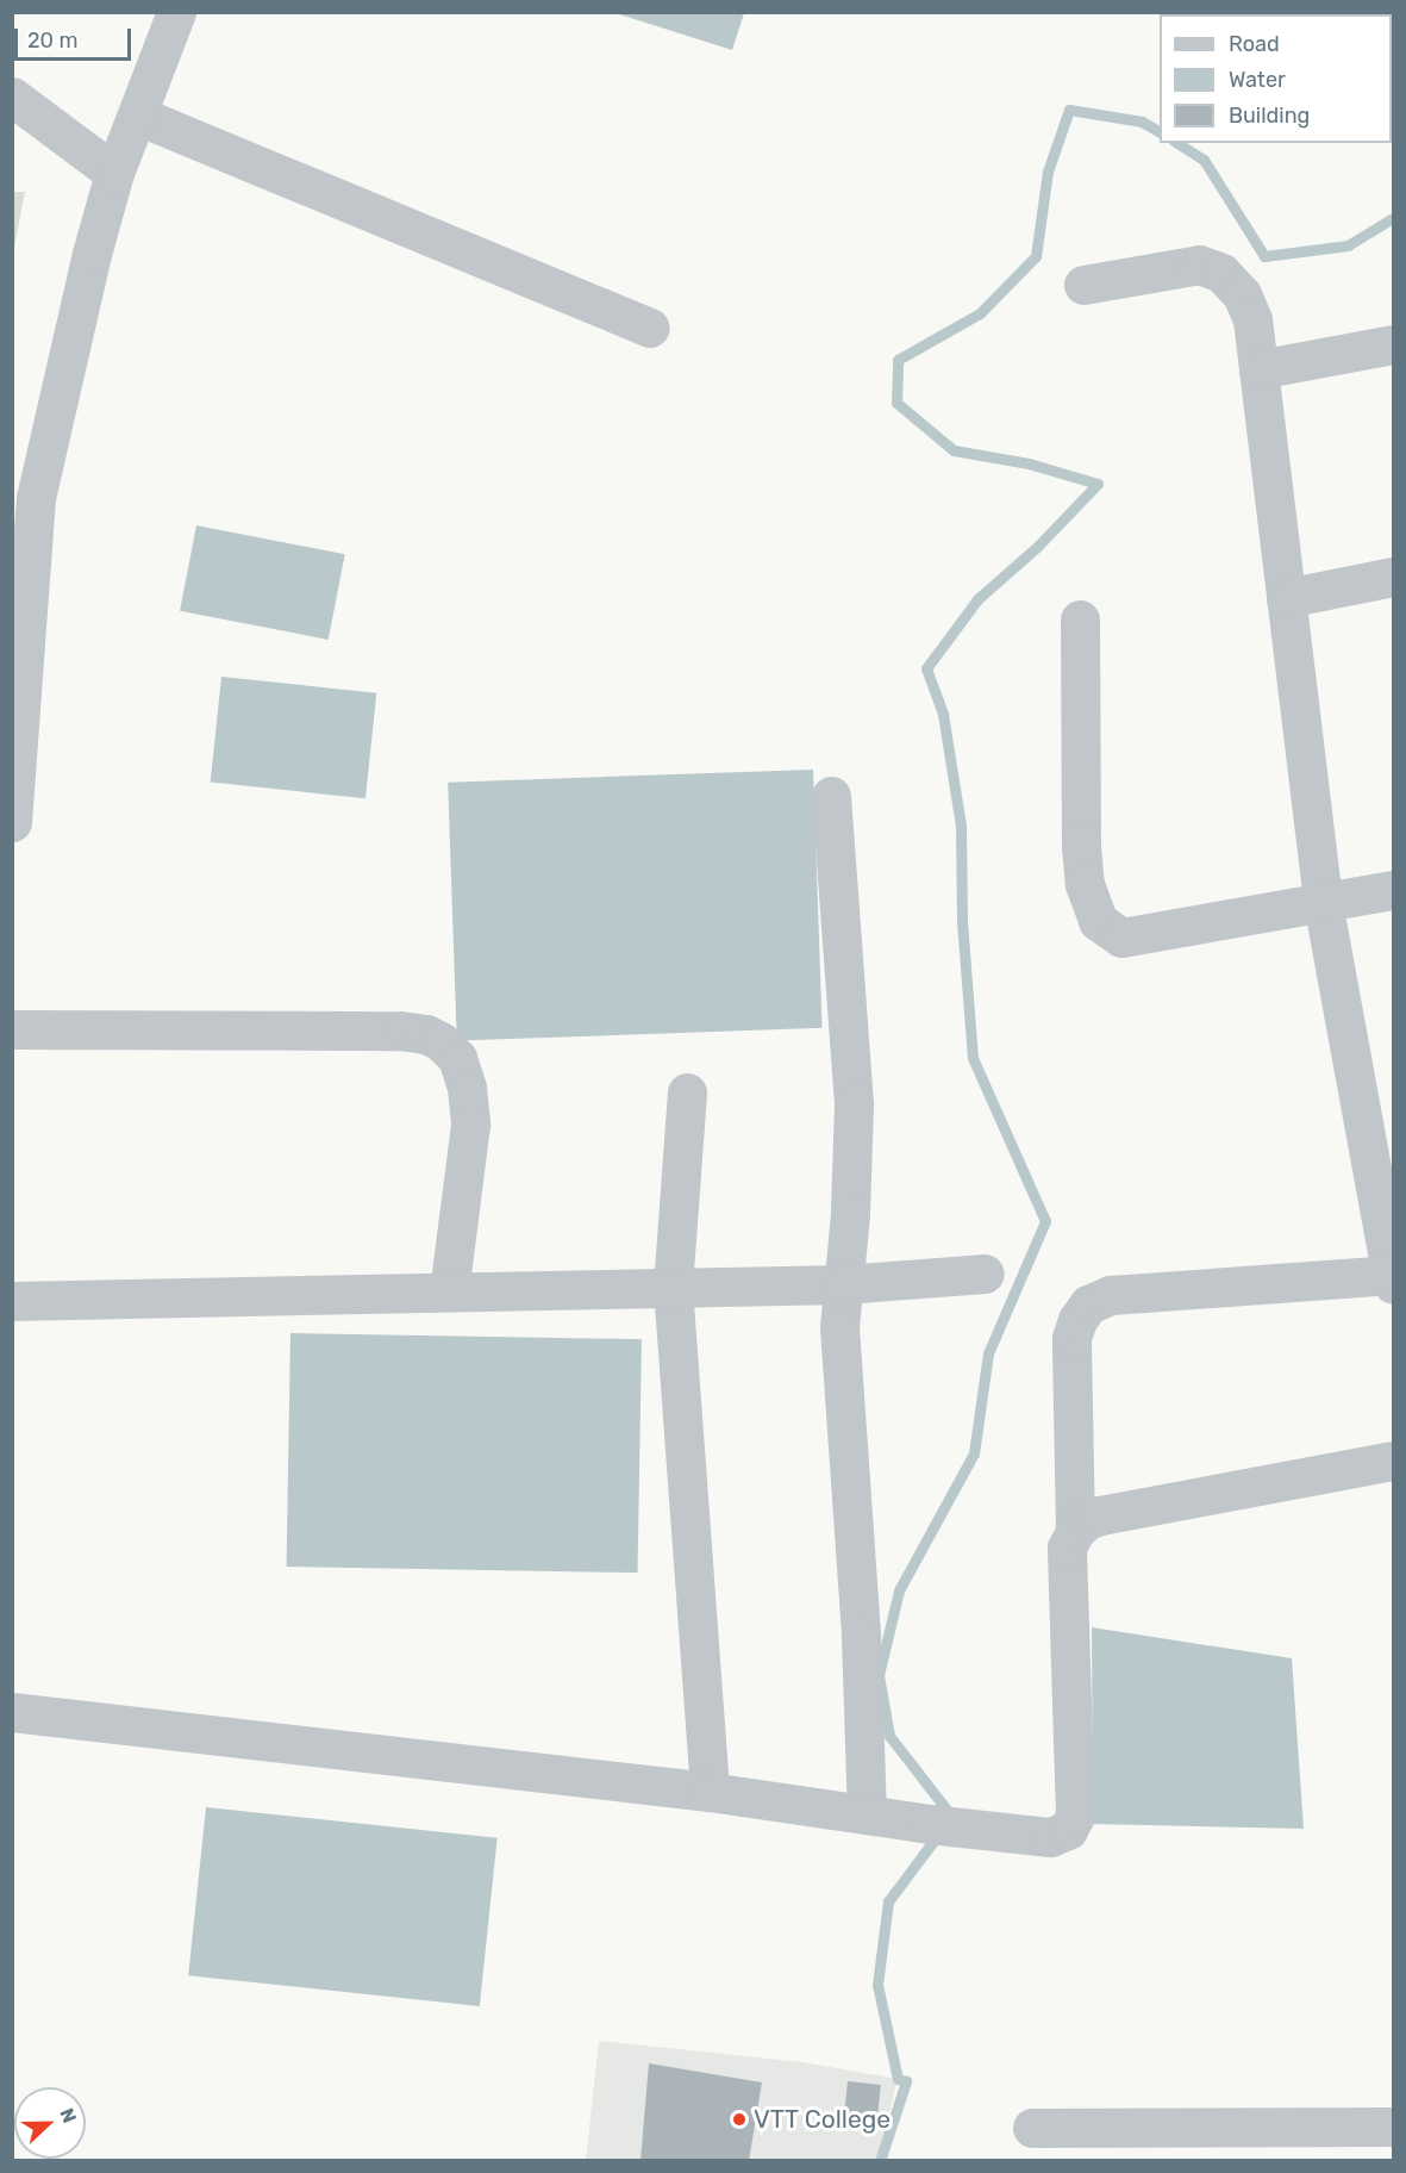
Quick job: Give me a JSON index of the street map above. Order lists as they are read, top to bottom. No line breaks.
{"places":["VTT College"],"legend":["Road","Water","Building"],"scale_bar":"20 m","north":"right"}
